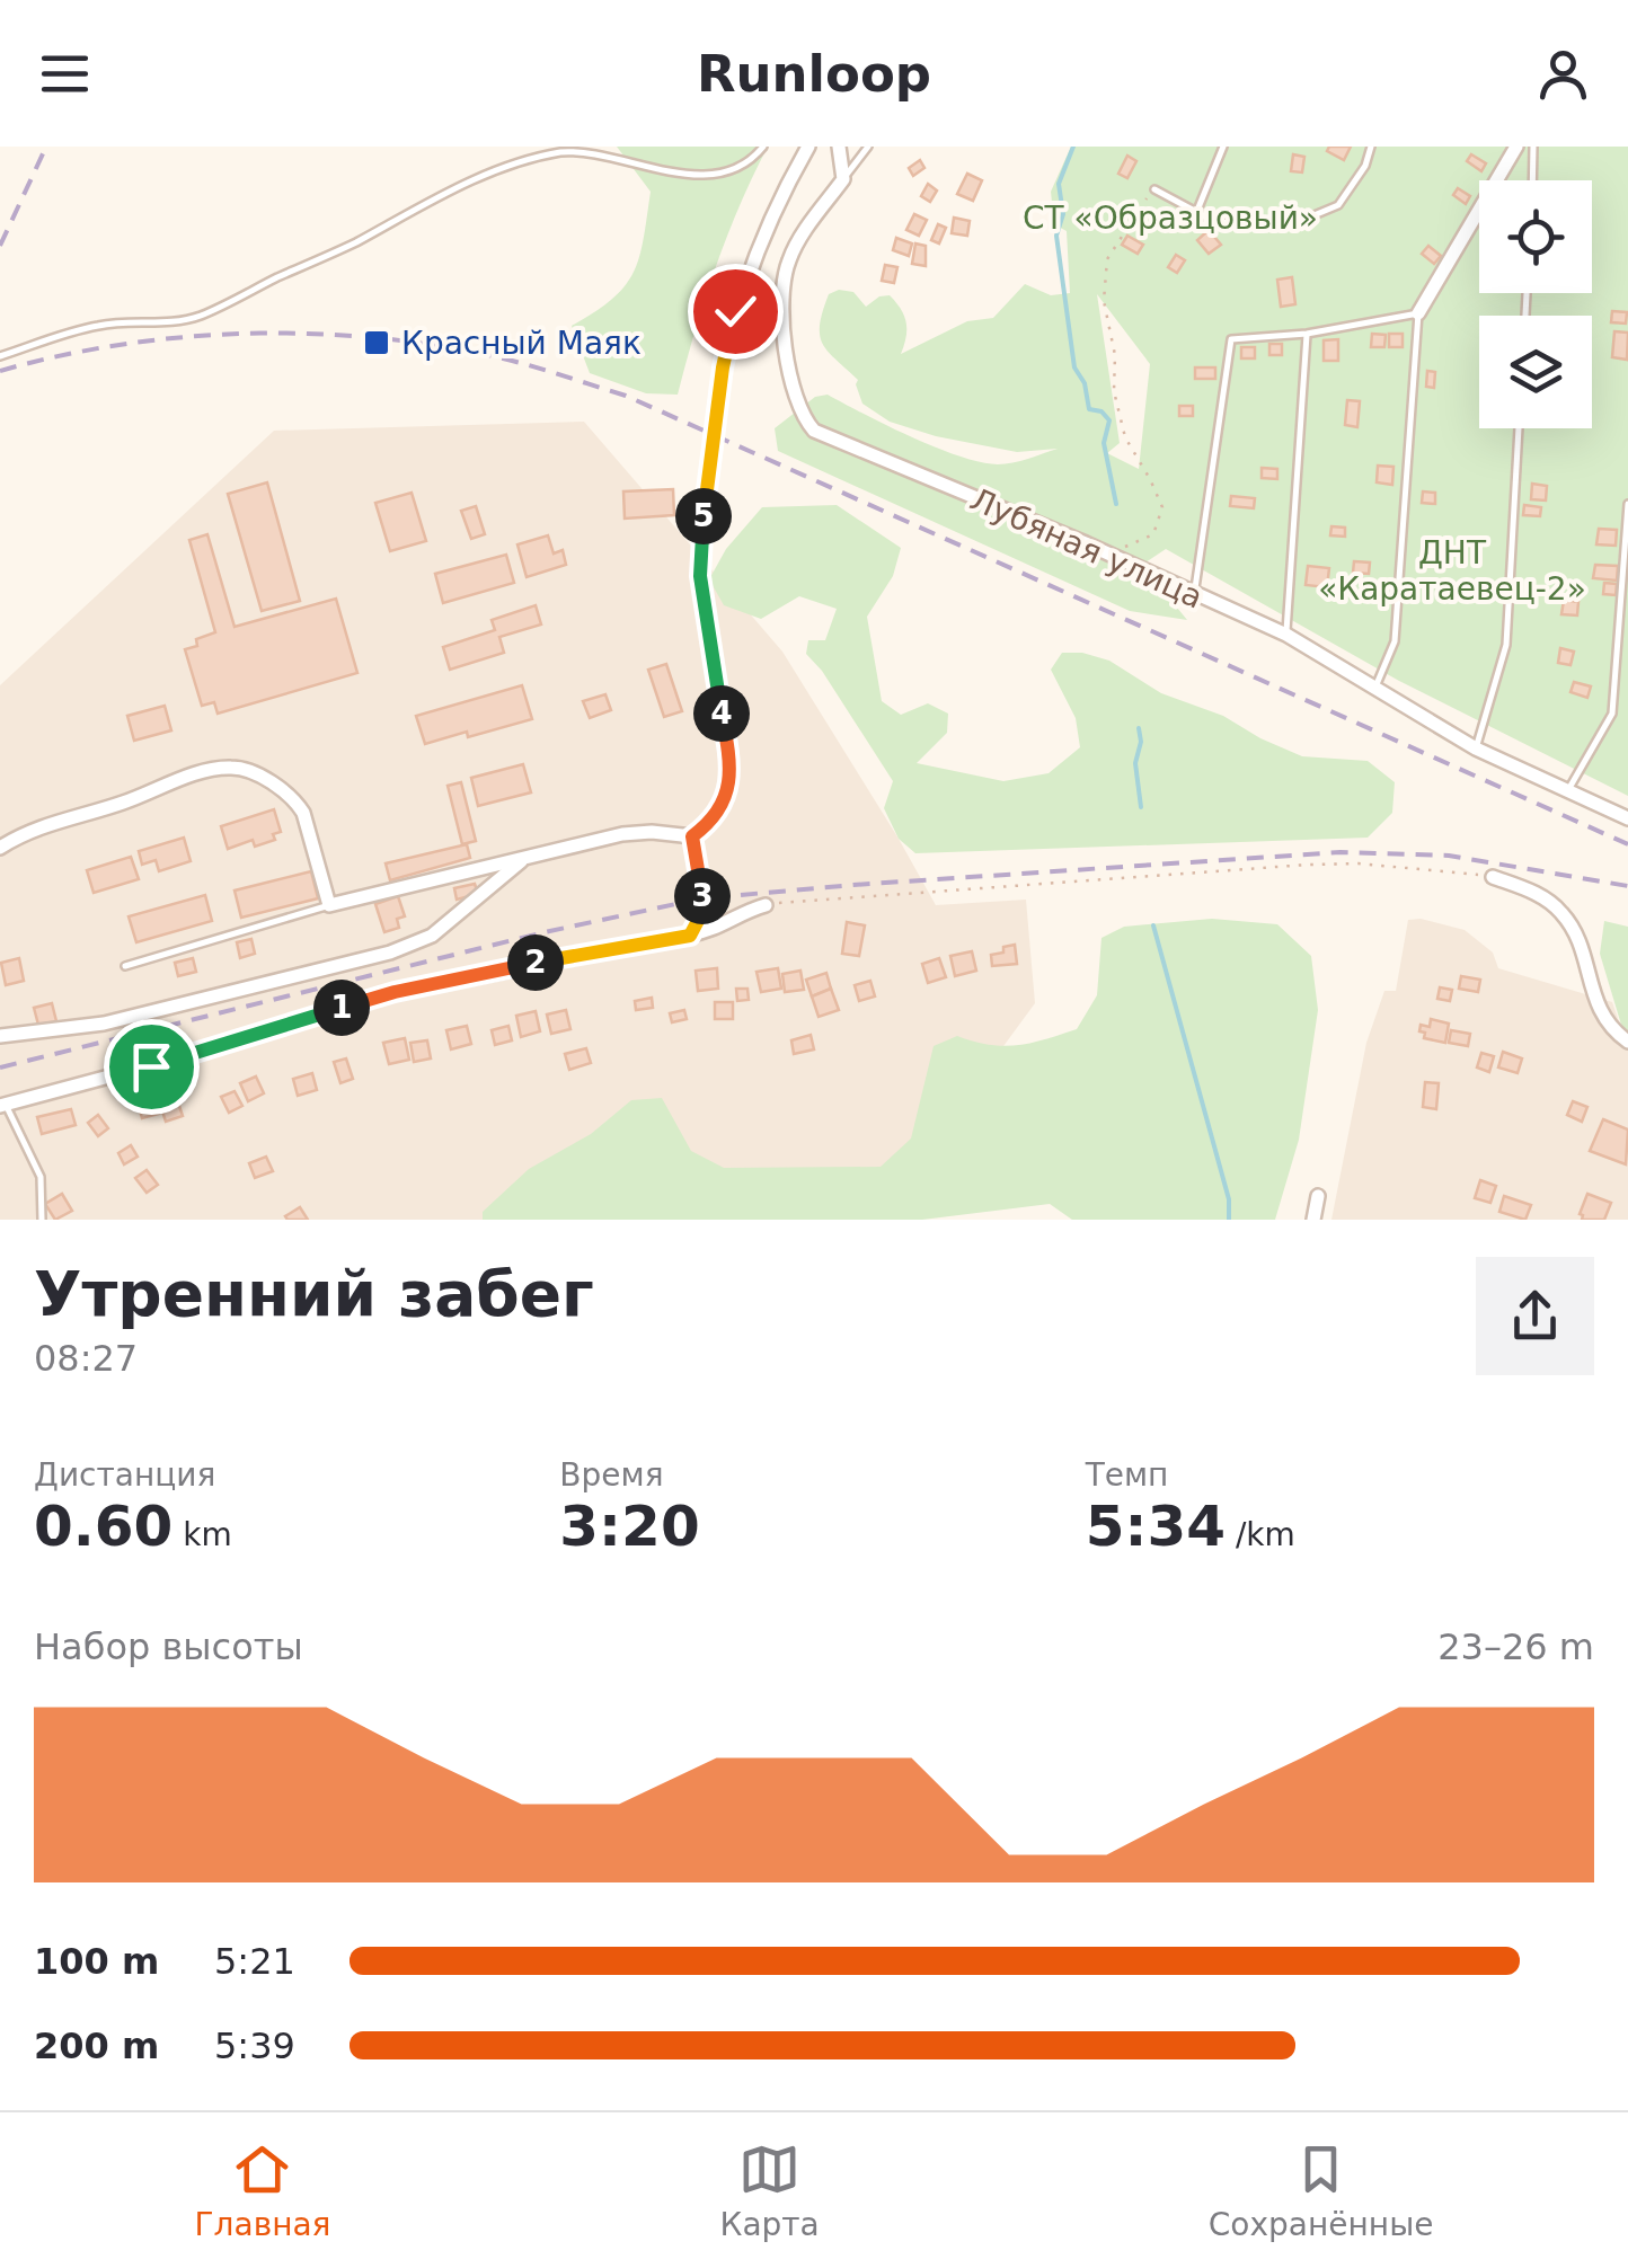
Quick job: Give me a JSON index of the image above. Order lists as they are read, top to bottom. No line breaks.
{"streets":{"street":["Лубяная улица"]},"parks":["СТ «Образцовый»","ДНТ «Каратаевец-2»"],"places":{"transit":["Красный Маяк"]},"page":{"header":"Runloop","pins":["5","4","3","2","1"],"heading":["Утренний забег","08:27"],"stats":[["Дистанция","0.60 km"],["Время","3:20"],["Темп","5:34 /km"]],"chart":["Набор высоты","23–26 m"],"list":[{"name":"100 m","note":"5:21"},{"name":"200 m","note":"5:39"}],"tabs":["Главная","Карта","Сохранённые"]}}
